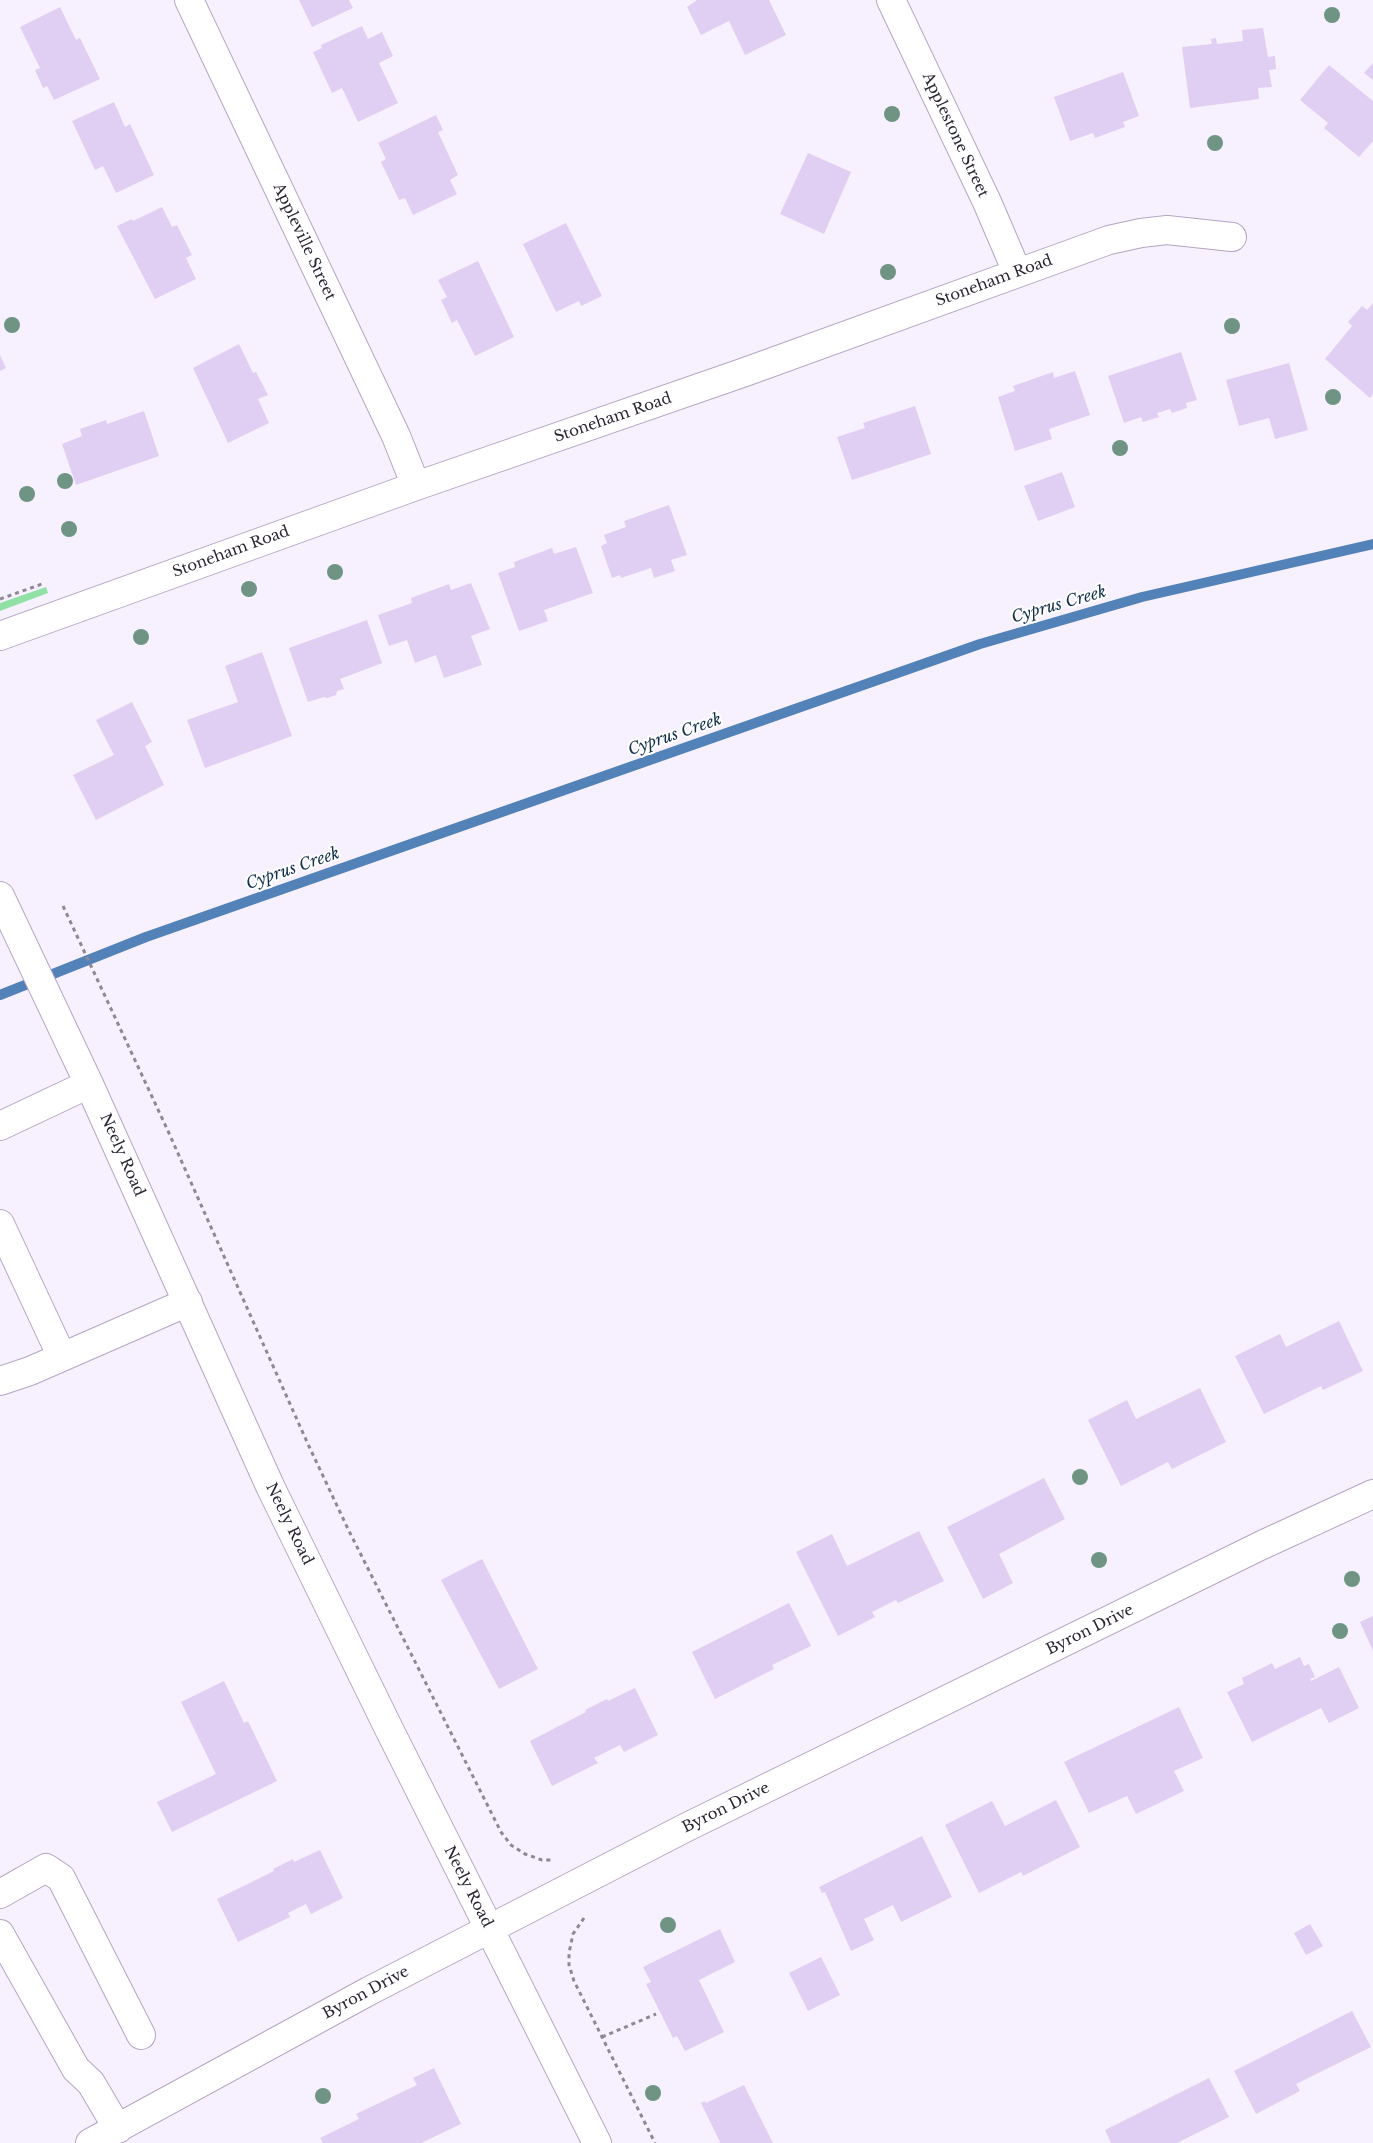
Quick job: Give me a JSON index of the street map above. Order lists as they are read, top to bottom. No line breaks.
{"streets":{"street":["Applestone Street","Appleville Street","Stoneham Road","Neely Road","Byron Drive"]},"crossings":[["Applestone Street","Stoneham Road"],["Appleville Street","Stoneham Road"],["Neely Road","Byron Drive"]],"water":["Cyprus Creek"]}
